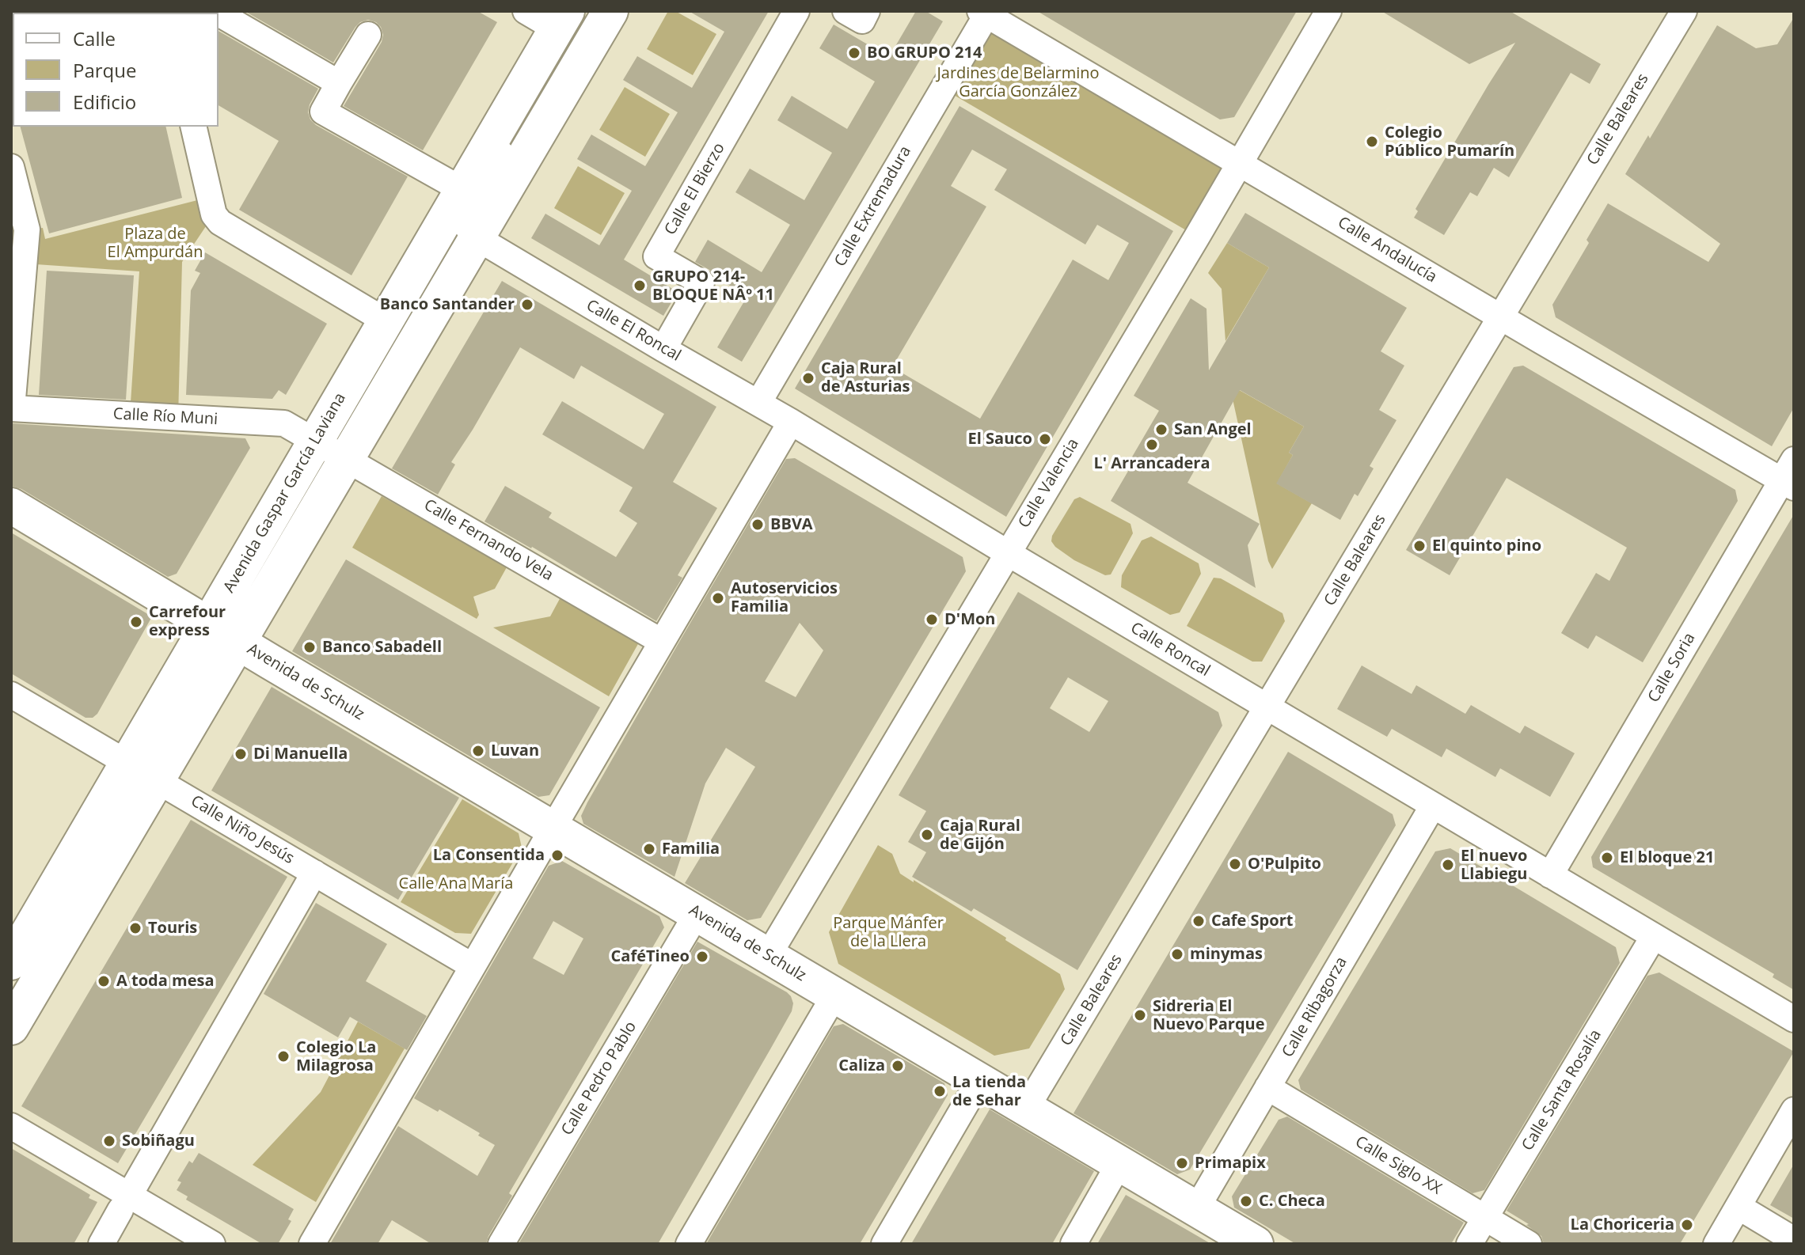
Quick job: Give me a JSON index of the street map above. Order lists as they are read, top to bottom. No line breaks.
{"streets":{"main road":["Avenida Gaspar García Laviana","Avenida de Schulz"],"street":["Calle Baleares","Calle El Bierzo","Calle Extremadura","Calle Andalucía","Calle El Roncal","Calle Río Muni","Calle Valencia","Calle Fernando Vela","Calle Roncal","Calle Soria","Calle Niño Jesús","Calle Ribagorza","Calle Pedro Pablo","Calle Santa Rosalía","Calle Siglo XX"]},"crossings":[["Calle Baleares","Calle Andalucía"],["Calle Baleares","Calle Roncal"],["Calle Baleares","Avenida de Schulz"],["Calle El Bierzo","Calle El Roncal"],["Calle Extremadura","Calle Andalucía"],["Calle Extremadura","Calle El Roncal"],["Calle Andalucía","Calle Valencia"],["Calle Andalucía","Calle Soria"],["Calle El Roncal","Avenida Gaspar García Laviana"],["Calle El Roncal","Calle Roncal"],["Calle Río Muni","Avenida Gaspar García Laviana"],["Calle Río Muni","Calle Fernando Vela"],["Calle Valencia","Calle Roncal"],["Calle Valencia","Avenida de Schulz"],["Avenida Gaspar García Laviana","Calle Fernando Vela"],["Avenida Gaspar García Laviana","Avenida de Schulz"],["Avenida Gaspar García Laviana","Calle Niño Jesús"],["Calle Roncal","Calle Soria"],["Calle Roncal","Calle Ribagorza"],["Avenida de Schulz","Calle Ribagorza"],["Avenida de Schulz","Calle Pedro Pablo"],["Calle Ribagorza","Calle Siglo XX"],["Calle Santa Rosalía","Calle Siglo XX"]],"parks":["Jardines de Belarmino García González","Plaza de El Ampurdán","Calle Ana María","Parque Mánfer de la Llera"],"places":["BO GRUPO 214","Colegio Público Pumarín","GRUPO 214- BLOQUE NÂº 11","Banco Santander","Caja Rural de Asturias","San Angel","El Sauco","L' Arrancadera","BBVA","El quinto pino","Autoservicios Familia","D'Mon","Carrefour express","Banco Sabadell","Luvan","Di Manuella","Caja Rural de Gijón","Familia","La Consentida","El bloque 21","O'Pulpito","El nuevo Llabiegu","Cafe Sport","Touris","minymas","CaféTineo","A toda mesa","Sidreria El Nuevo Parque","Colegio La Milagrosa","Caliza","La tienda de Sehar","Sobiñagu","Primapix","C. Checa","La Choriceria"],"legend":["Calle","Parque","Edificio"]}
